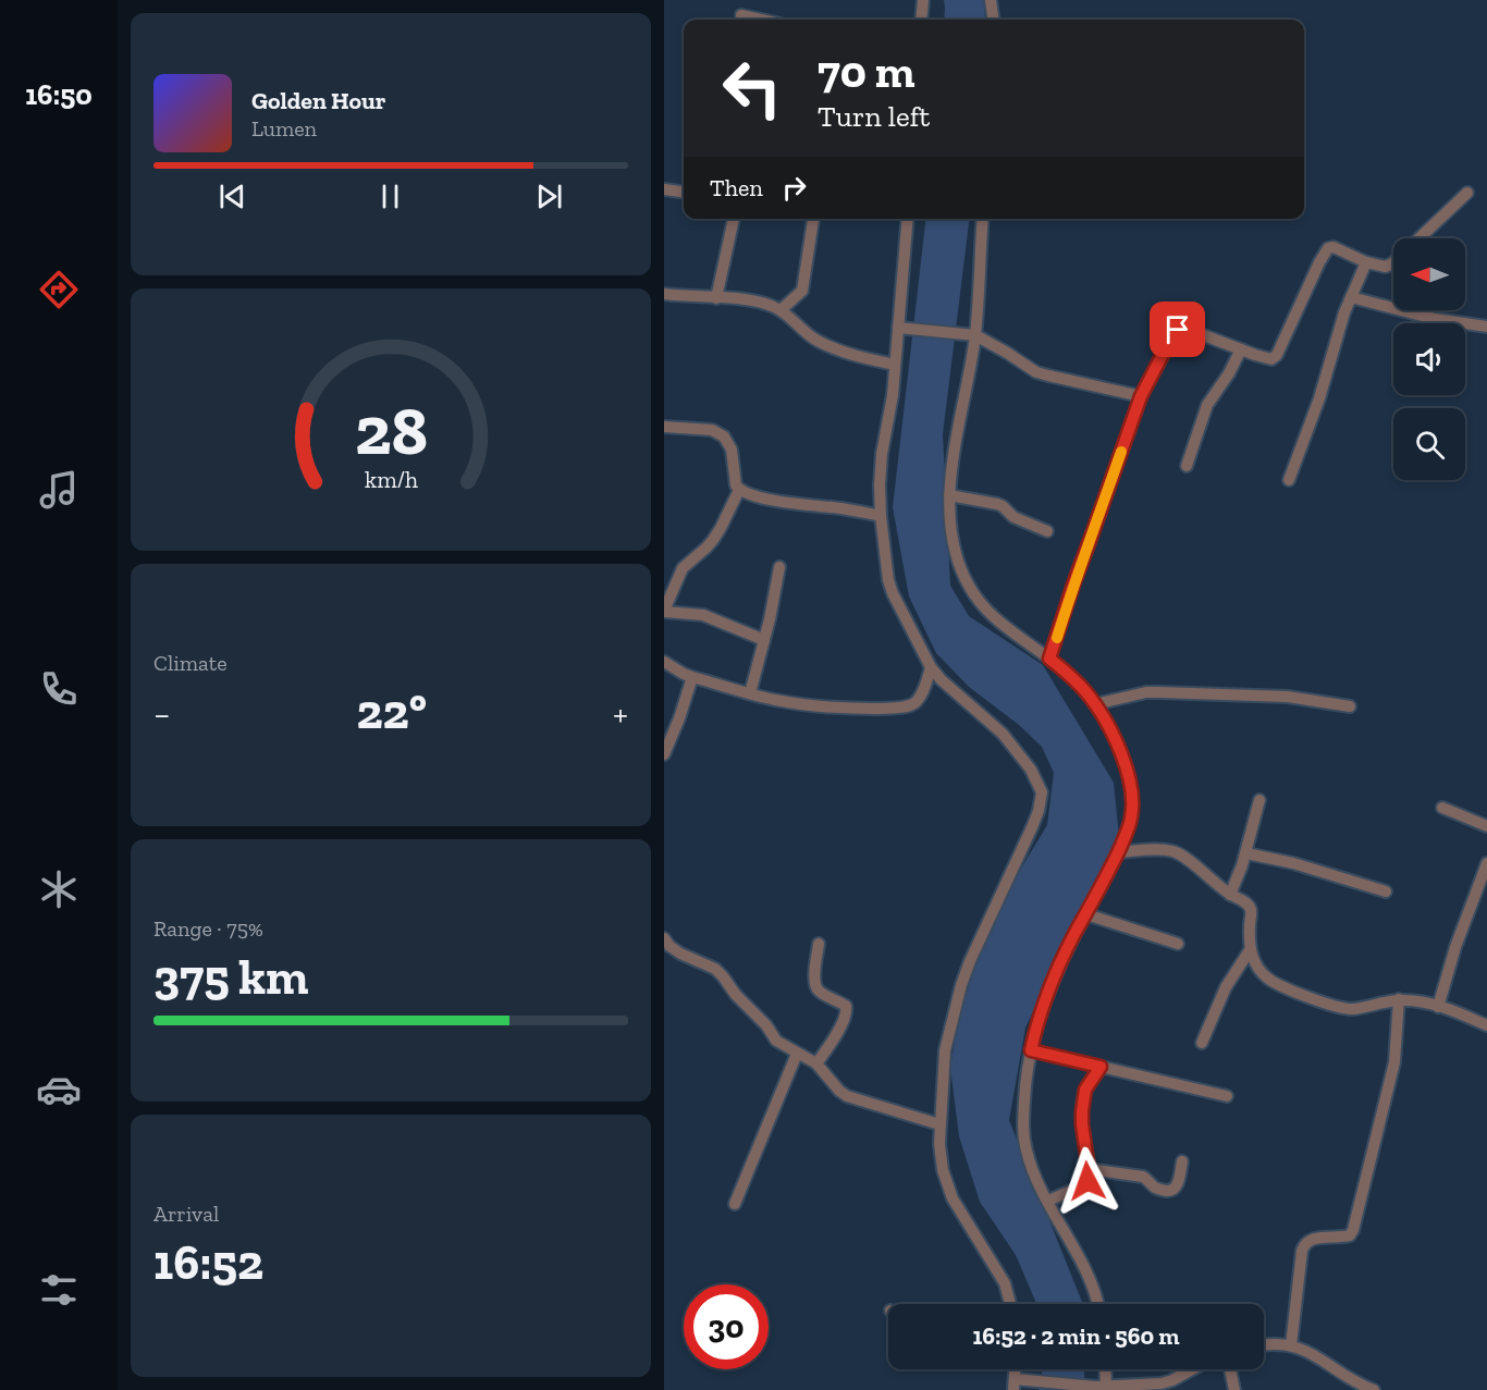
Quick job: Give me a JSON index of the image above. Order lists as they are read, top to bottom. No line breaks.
{"north":"left","page":{"tabs":"16:50","turn":["70 m","Turn left"],"song":["Golden Hour","Lumen"],"then":"Then","tile":["Climate",["Range · 75%","375 km"],["Arrival","16:52"]],"heat":["−","22°","+"],"limit":"30","trip":"16:52 · 2 min · 560 m","gauge":["28","km/h"]}}
